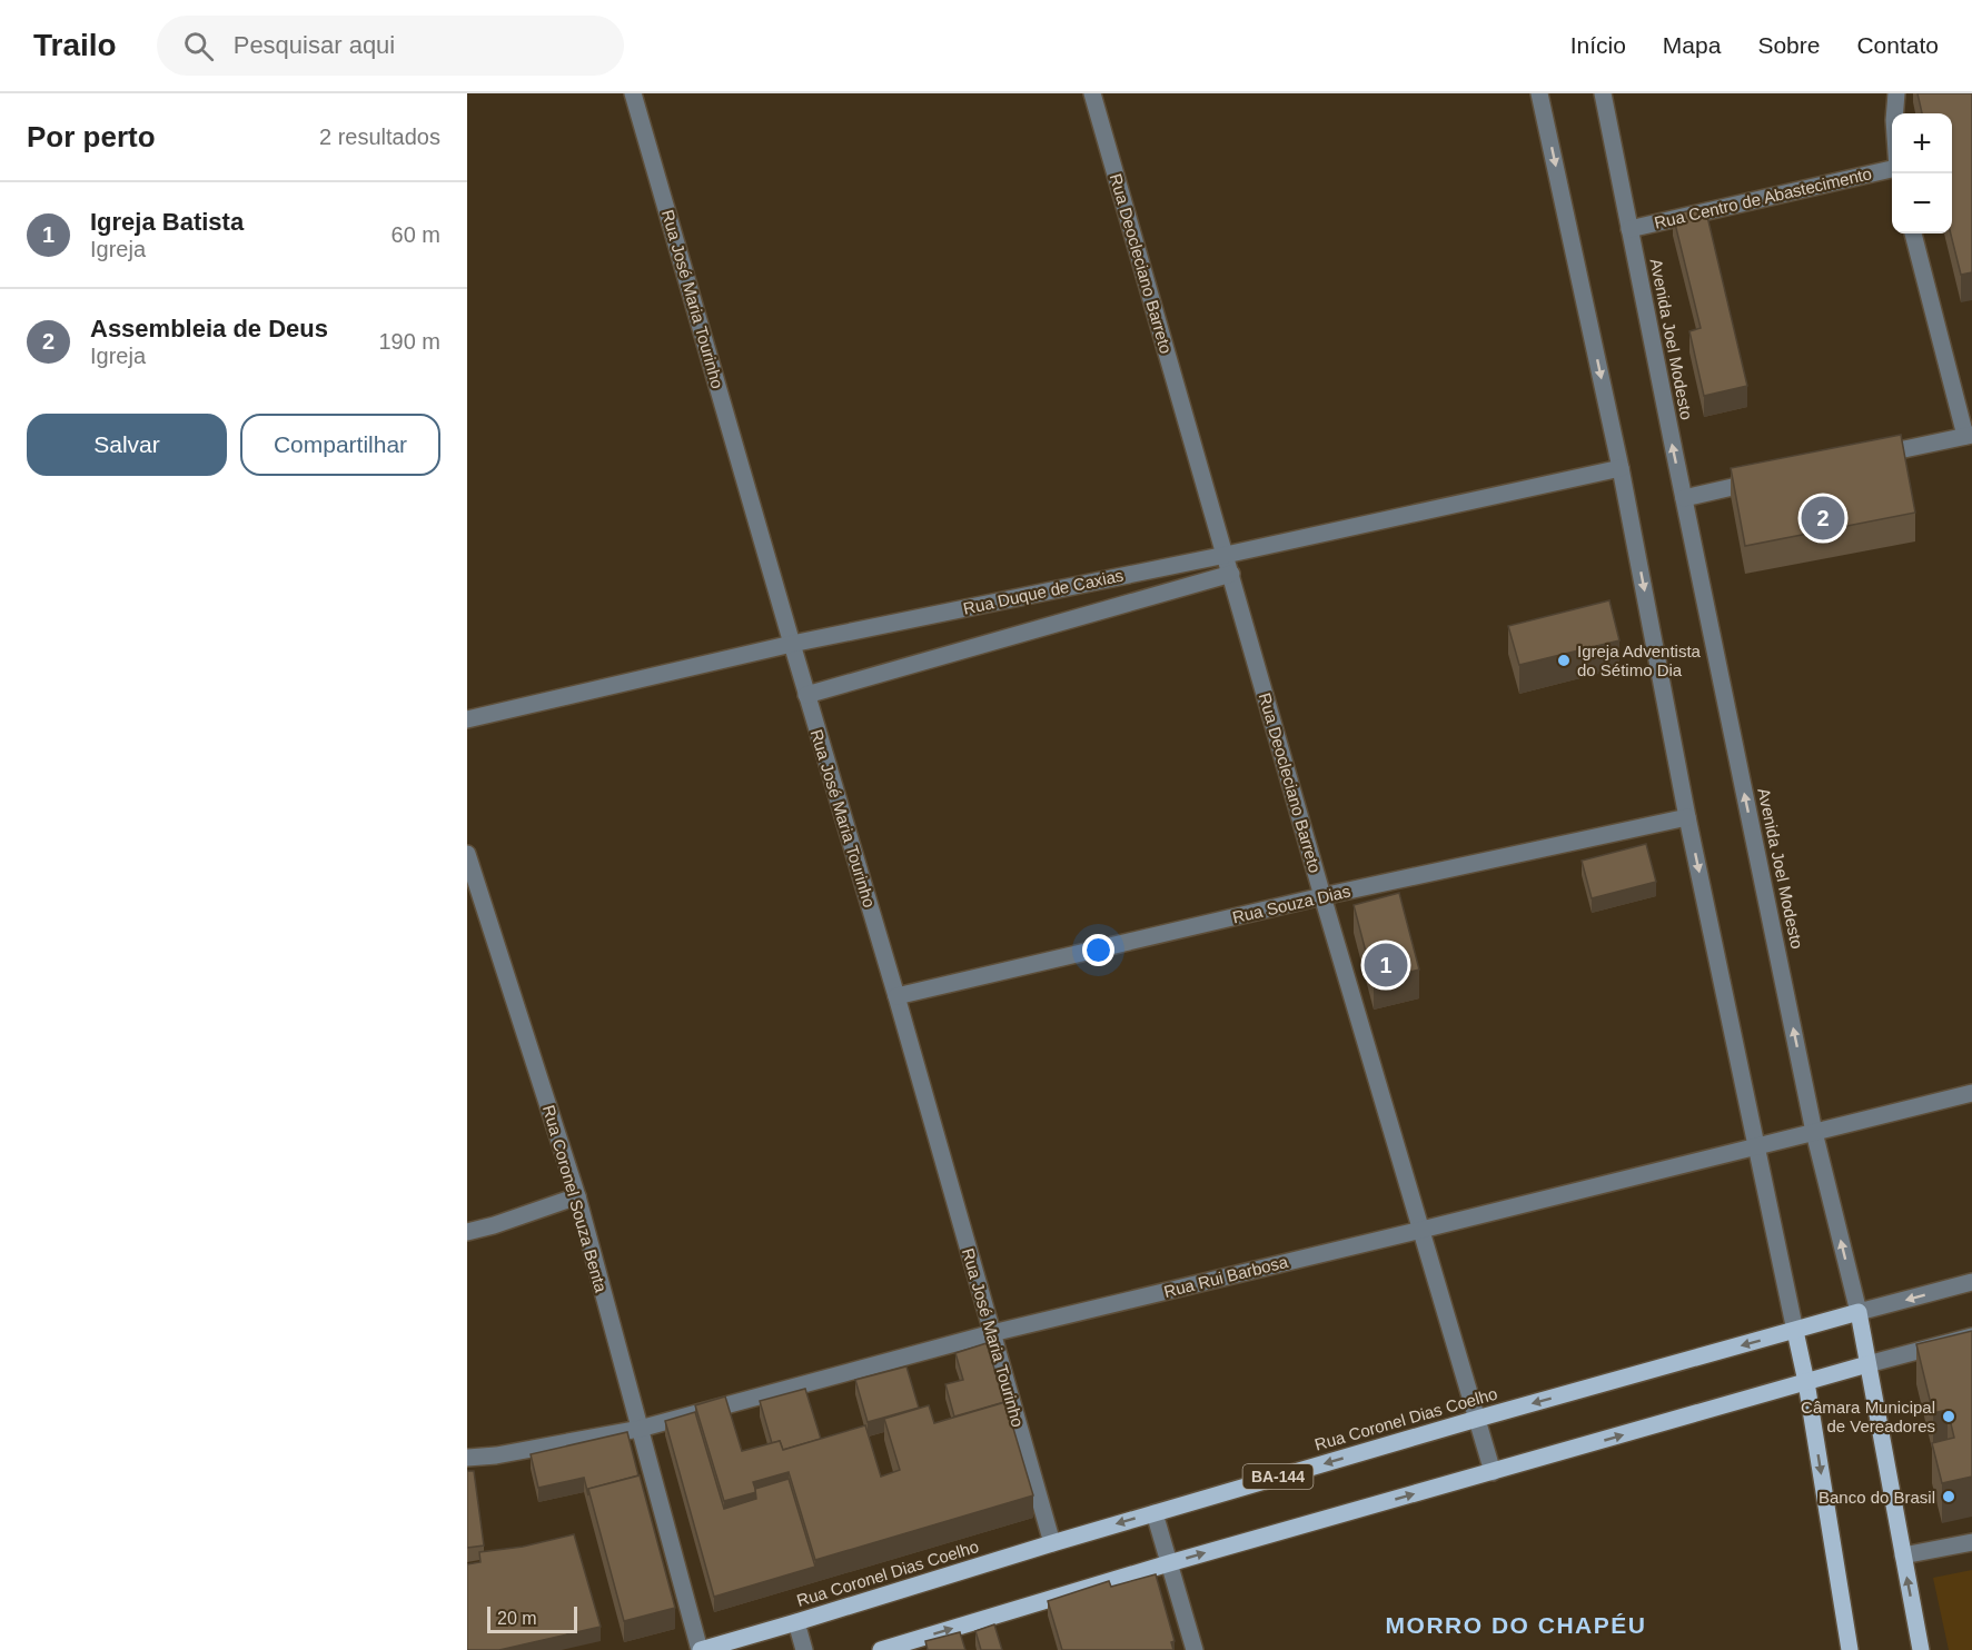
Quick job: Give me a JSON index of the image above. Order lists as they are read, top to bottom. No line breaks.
{"streets":{"main road":["Avenida Joel Modesto","Rua Coronel Dias Coelho","BA-144"],"street":["Rua Centro de Abastecimento","Rua Deocleciano Barreto","Rua José Maria Tourinho","Rua Duque de Caxias","Rua Souza Dias","Rua Coronel Souza Benta","Rua Rui Barbosa"]},"crossings":[["Rua Centro de Abastecimento","Avenida Joel Modesto"],["Rua Deocleciano Barreto","Rua Duque de Caxias"],["Rua Deocleciano Barreto","Rua Souza Dias"],["Rua Deocleciano Barreto","Rua Rui Barbosa"],["Rua Deocleciano Barreto","Rua Coronel Dias Coelho"],["Rua José Maria Tourinho","Rua Duque de Caxias"],["Rua José Maria Tourinho","Rua Souza Dias"],["Rua José Maria Tourinho","Rua Rui Barbosa"],["Rua José Maria Tourinho","Rua Coronel Dias Coelho"],["Avenida Joel Modesto","Rua Rui Barbosa"],["Avenida Joel Modesto","Rua Coronel Dias Coelho"],["Rua Coronel Souza Benta","Rua Rui Barbosa"],["Rua Coronel Souza Benta","Rua Coronel Dias Coelho"]],"one_way":["Rua Coronel Dias Coelho"],"districts":["MORRO DO CHAPÉU"],"places":["Igreja Adventista do Sétimo Dia","Câmara Municipal de Vereadores","Banco do Brasil"],"scale_bar":"20 m","page":{"header":"Trailo","search":"Pesquisar aqui","nav":["Início","Mapa","Sobre","Contato"],"heading":["Por perto","2 resultados"],"map_buttons":["+","−"],"list":[{"mark":"1","name":"Igreja Batista","note":"Igreja","value":"60 m"},{"mark":"2","name":"Assembleia de Deus","note":"Igreja","value":"190 m"}],"buttons":["Salvar","Compartilhar"],"pins":["2","1"],"scale":"20 m"}}
